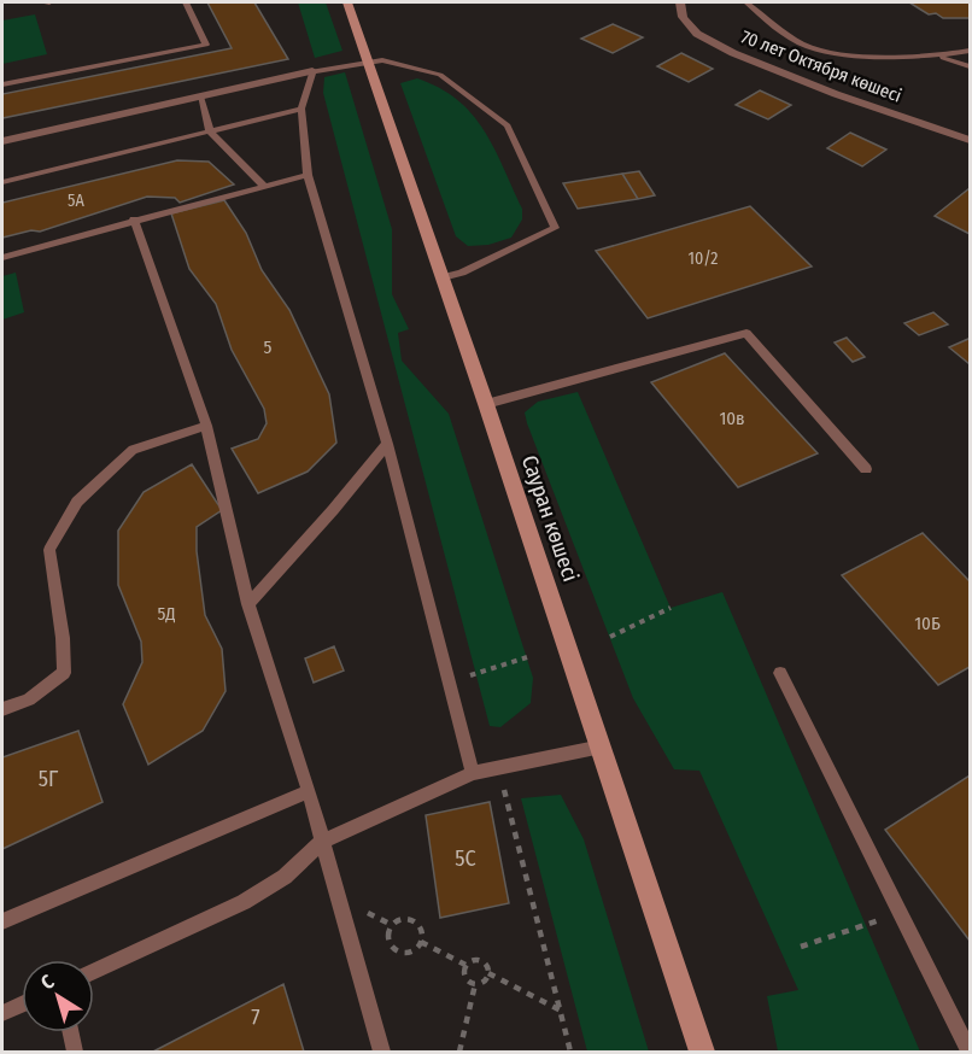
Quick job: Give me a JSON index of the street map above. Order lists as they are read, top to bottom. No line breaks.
{"streets":{"street":["70 лет Октября көшесі","Сауран көшесі"]},"house_numbers":["5А","10/2","5","10в","5Д","10Б","5Г","5С","7"],"north":"top left"}
